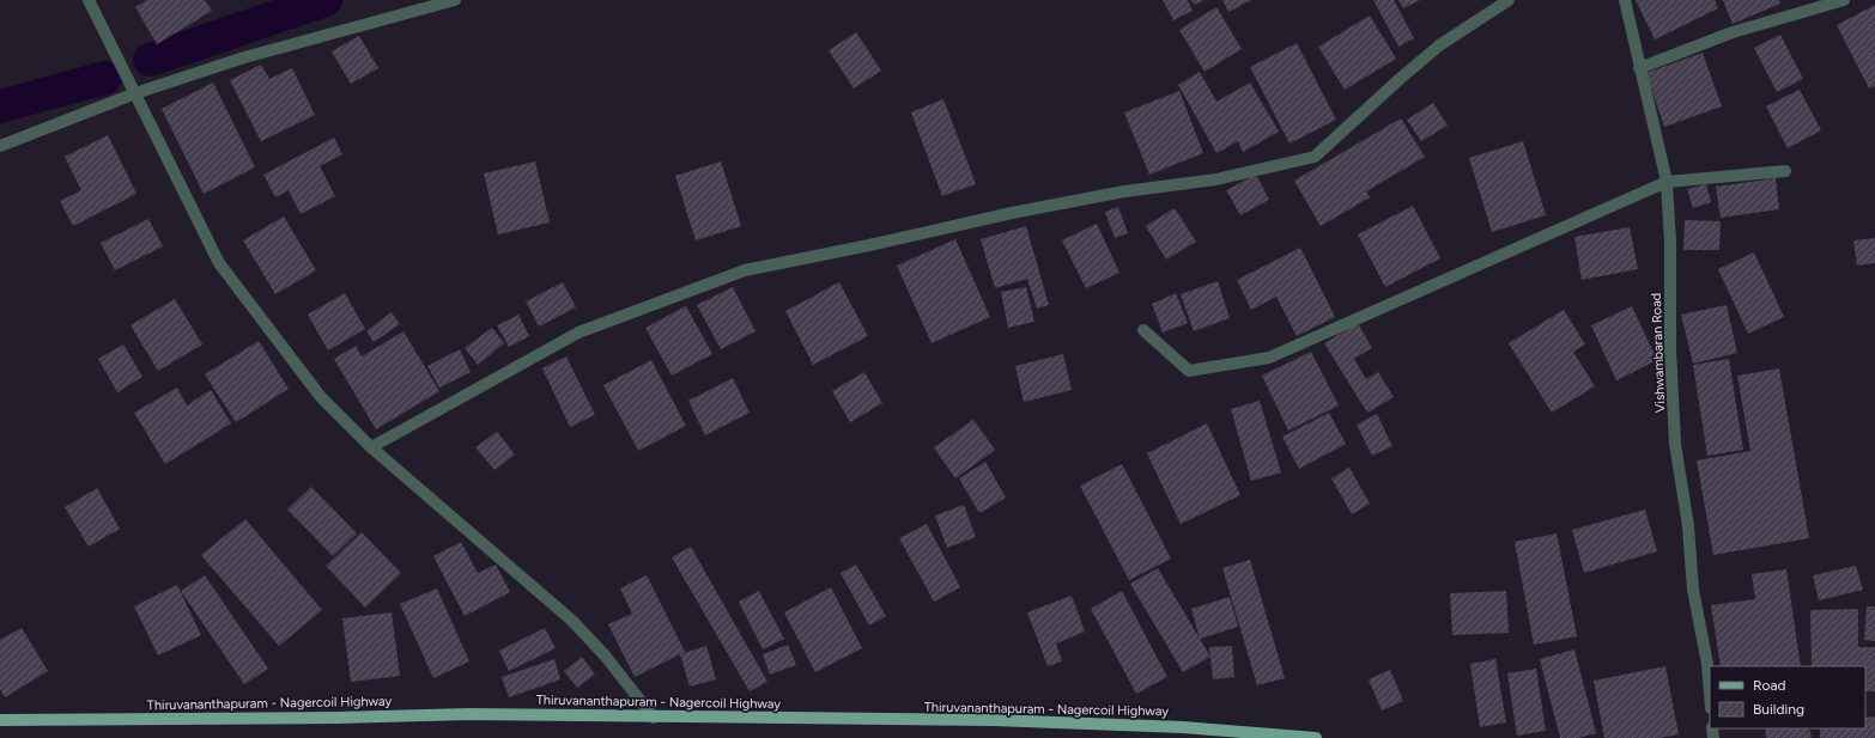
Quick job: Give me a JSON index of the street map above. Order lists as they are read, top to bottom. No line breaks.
{"streets":{"main road":["Thiruvananthapuram - Nagercoil Highway"],"street":["Vishwambaran Road"]},"legend":["Road","Building"]}
